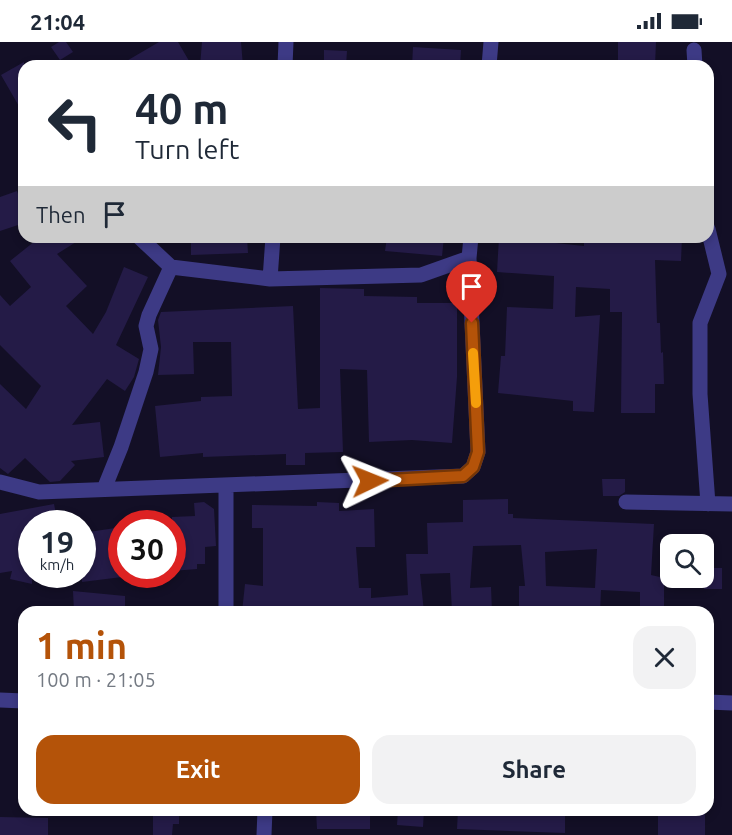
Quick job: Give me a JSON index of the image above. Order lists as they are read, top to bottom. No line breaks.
{"page":{"status":"21:04","turn":["40 m","Turn left"],"then":"Then","speed":"19 km/h","limit":"30","heading":["1 min","100 m · 21:05"],"buttons":["Exit","Share"]}}
